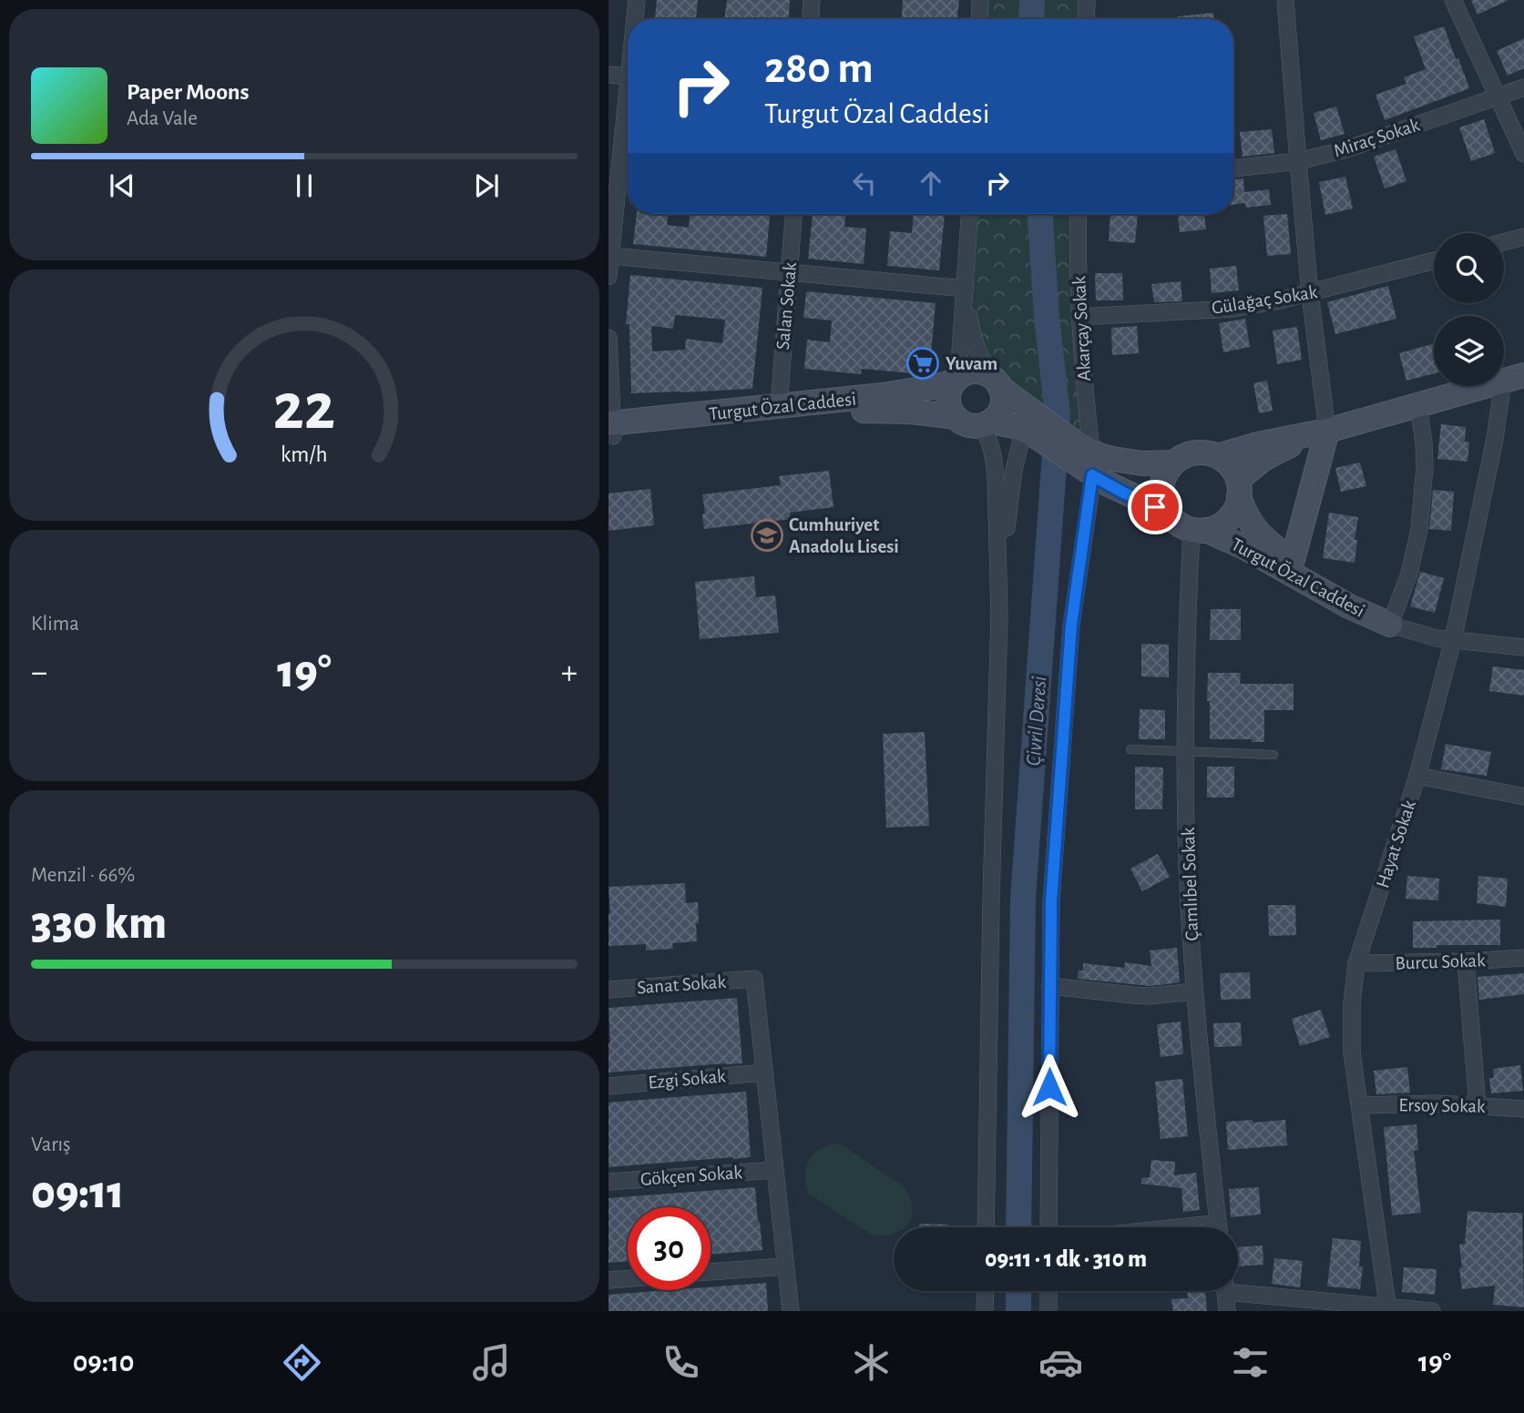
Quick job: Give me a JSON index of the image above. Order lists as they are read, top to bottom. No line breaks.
{"streets":{"street":["Miraç Sokak","Gülağaç Sokak","Salan Sokak","Akarçay Sokak","Turgut Özal Caddesi","Hayat Sokak","Çamlıbel Sokak","Burcu Sokak","Sanat Sokak","Ezgi Sokak","Ersoy Sokak","Gökçen Sokak"]},"crossings":[["Gülağaç Sokak","Akarçay Sokak"],["Salan Sokak","Turgut Özal Caddesi"],["Turgut Özal Caddesi","Hayat Sokak"],["Turgut Özal Caddesi","Çamlıbel Sokak"],["Hayat Sokak","Burcu Sokak"],["Hayat Sokak","Ersoy Sokak"],["Sanat Sokak","Ezgi Sokak"]],"water":["Çivril Deresi"],"places":{"supermarket":["Yuvam"],"school or university":["Cumhuriyet Anadolu Lisesi"]},"page":{"turn":["280 m","Turgut Özal Caddesi"],"song":["Paper Moons","Ada Vale"],"tile":["Klima",["Menzil · 66%","330 km"],["Varış","09:11"]],"heat":["−","19°","+"],"limit":"30","trip":"09:11 · 1 dk · 310 m","tabs":["09:10","19°"],"gauge":["22","km/h"]}}
